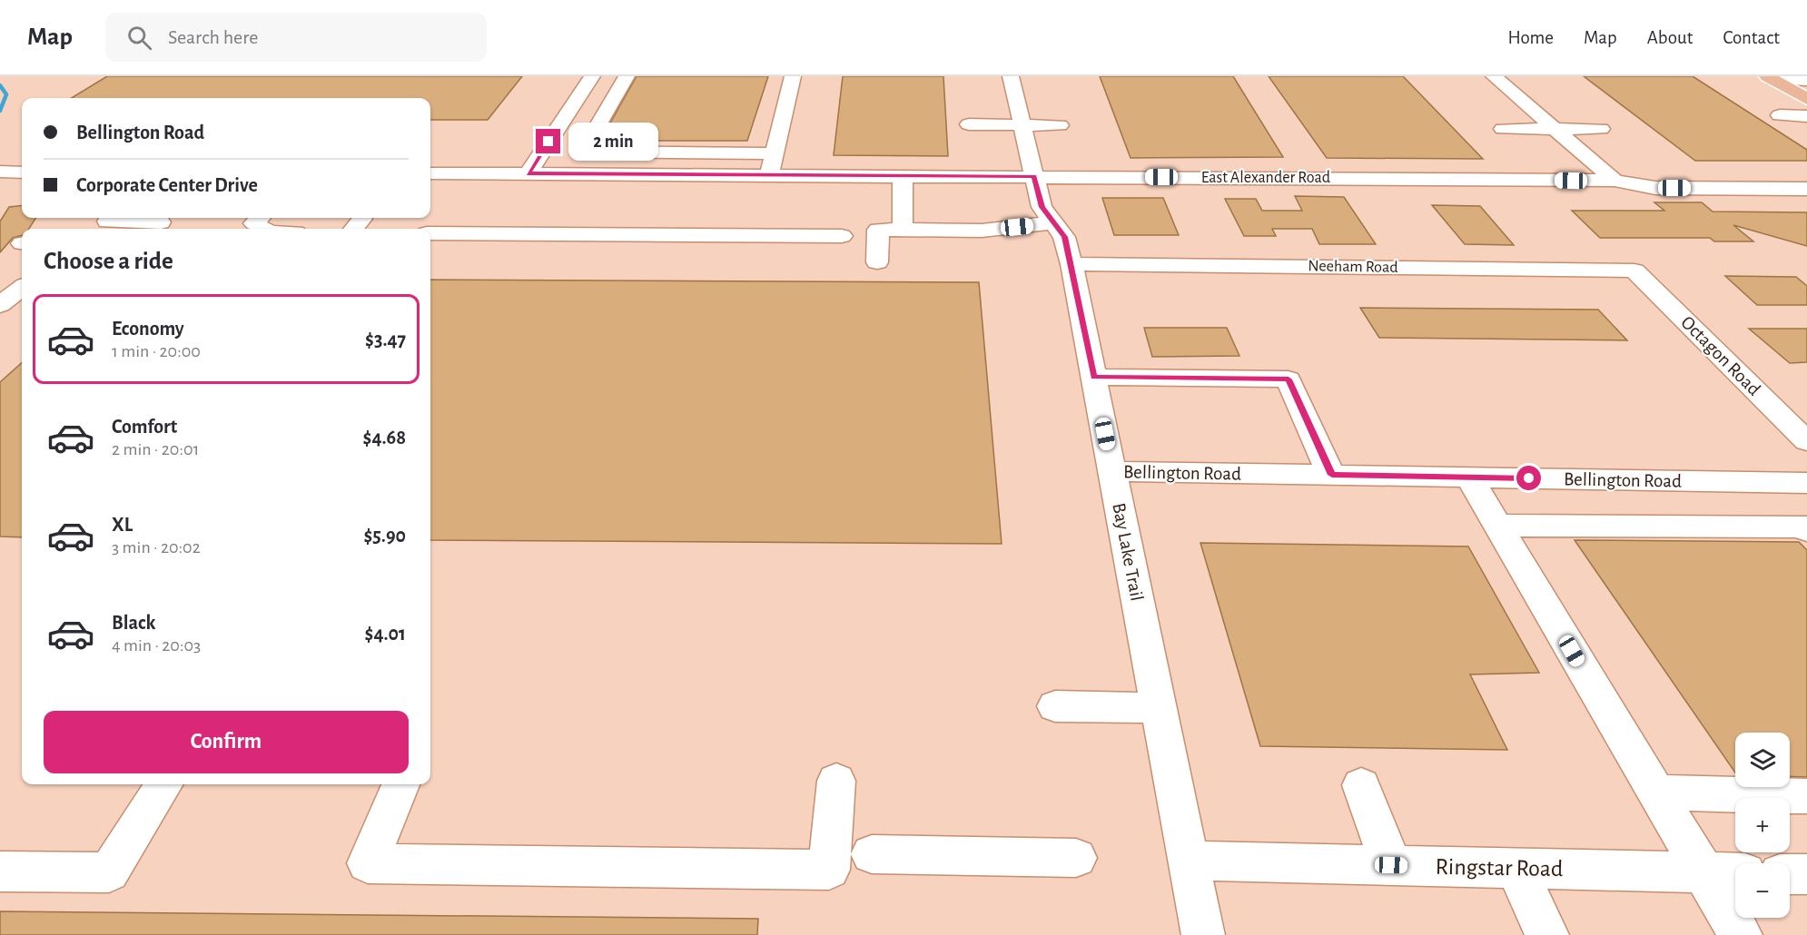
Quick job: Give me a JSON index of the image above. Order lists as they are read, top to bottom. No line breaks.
{"streets":{"street":["East Alexander Road","Neeham Road","Octagon Road","Bellington Road","Bay Lake Trail","Ringstar Road"]},"crossings":[["East Alexander Road","Bay Lake Trail"],["Neeham Road","Octagon Road"],["Neeham Road","Bay Lake Trail"],["Bellington Road","Bay Lake Trail"],["Bay Lake Trail","Ringstar Road"]],"page":{"header":"Map","search":"Search here","nav":["Home","Map","About","Contact"],"banner":["Bellington Road","Corporate Center Drive"],"bubble":"2 min","heading":"Choose a ride","list":[{"name":"Economy","note":"1 min · 20:00","value":"$3.47"},{"name":"Comfort","note":"2 min · 20:01","value":"$4.68"},{"name":"XL","note":"3 min · 20:02","value":"$5.90"},{"name":"Black","note":"4 min · 20:03","value":"$4.01"}],"buttons":"Confirm","map_buttons":["+","−"]}}
